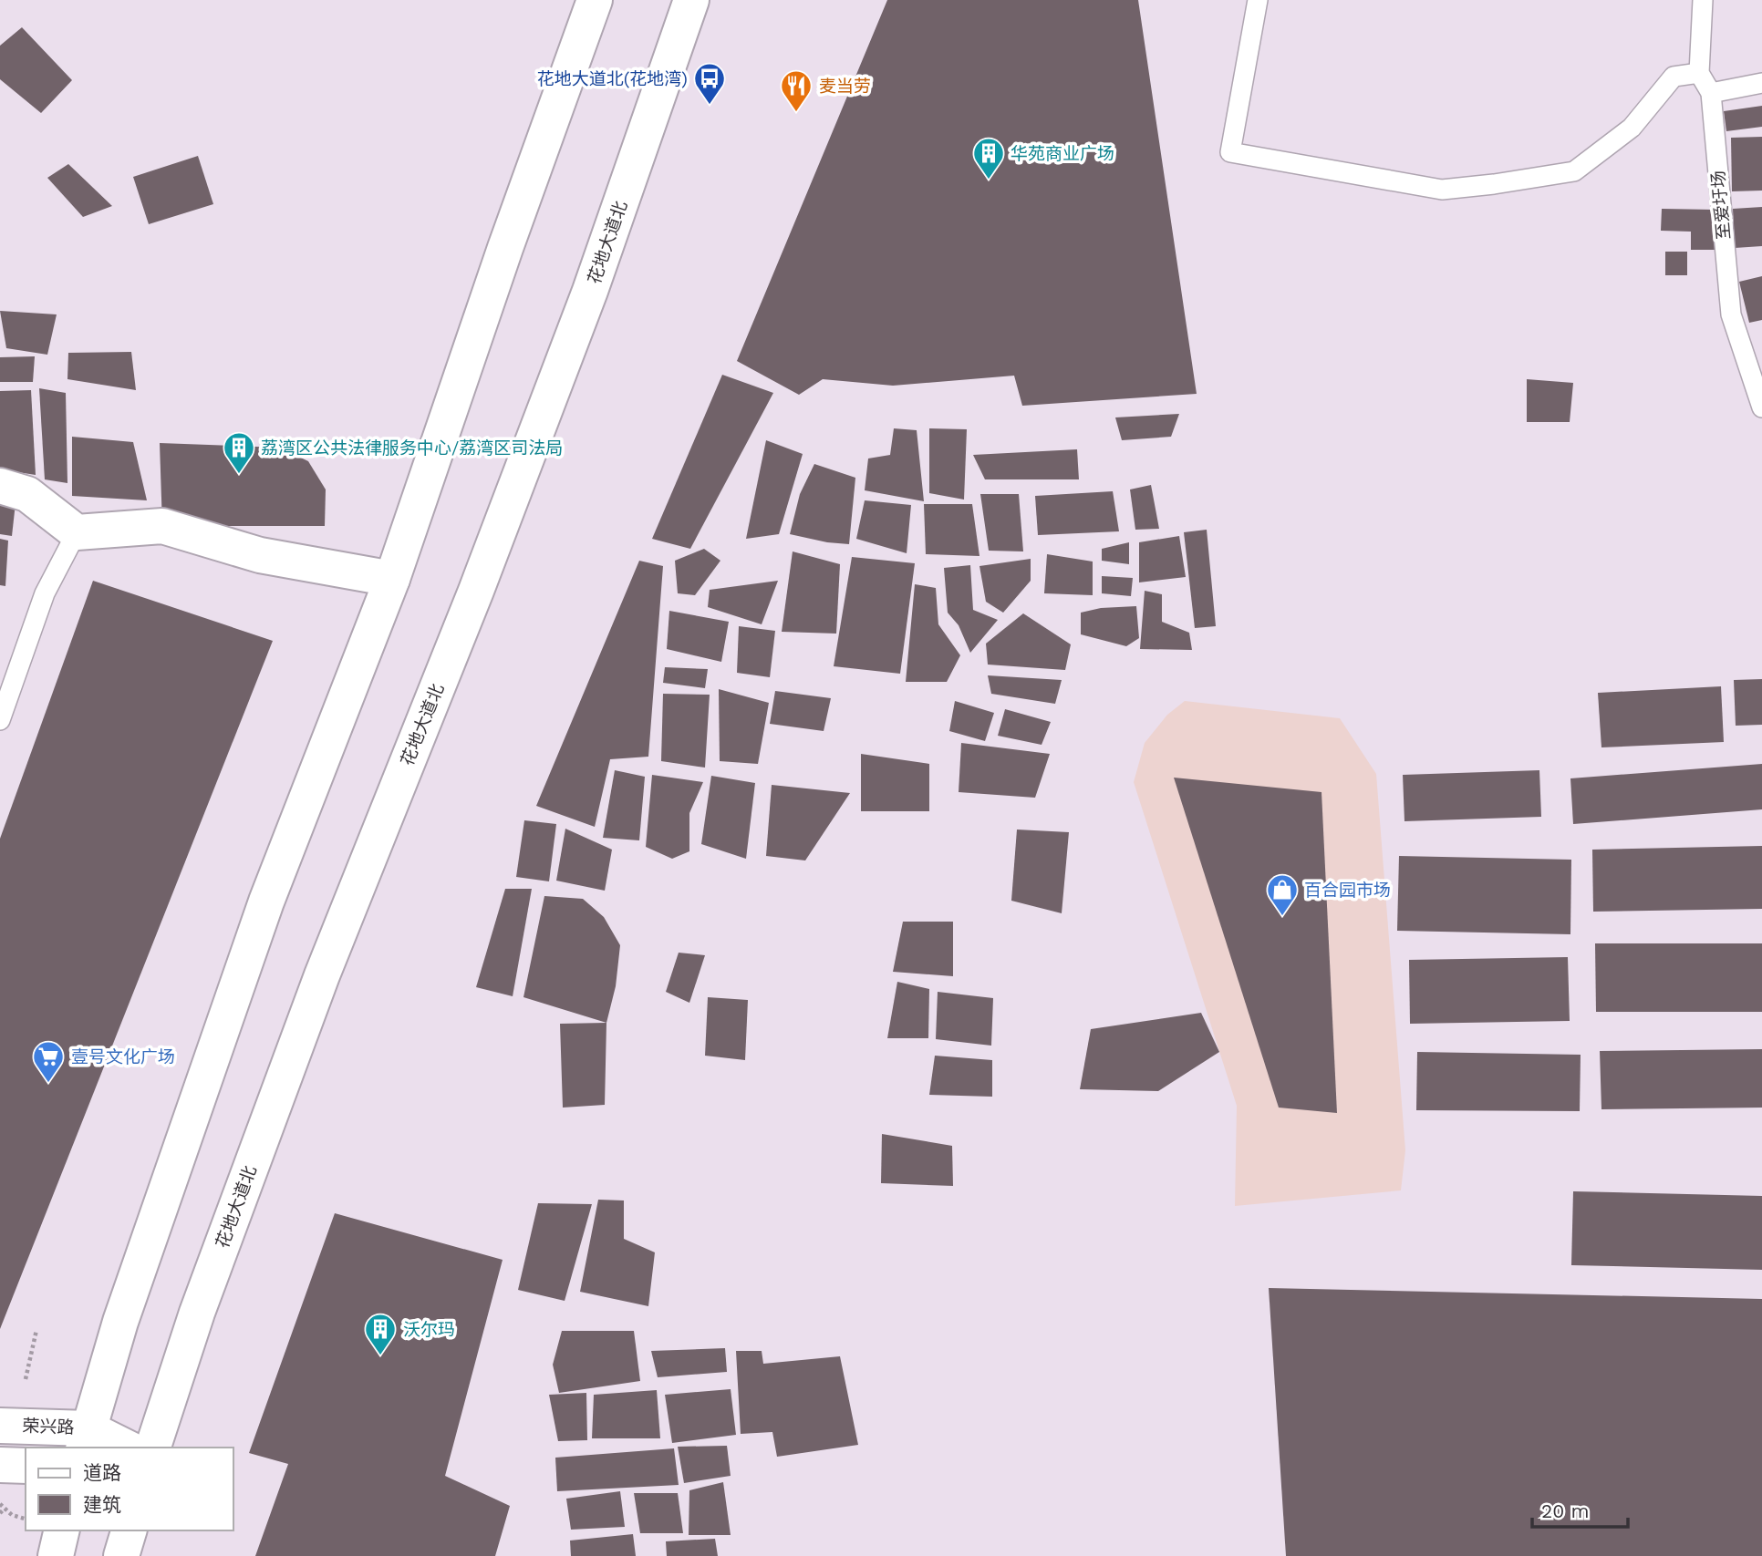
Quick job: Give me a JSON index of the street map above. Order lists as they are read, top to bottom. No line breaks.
{"streets":{"main road":["花地大道北","荣兴路"],"lane":["至爱圩场"]},"places":{"bus stop":["花地大道北(花地湾)"],"restaurant":["麦当劳"],"building":["华苑商业广场","荔湾区公共法律服务中心/荔湾区司法局","沃尔玛"],"shop":["百合园市场"],"supermarket":["壹号文化广场"]},"legend":["道路","建筑"],"scale_bar":"20 m"}
